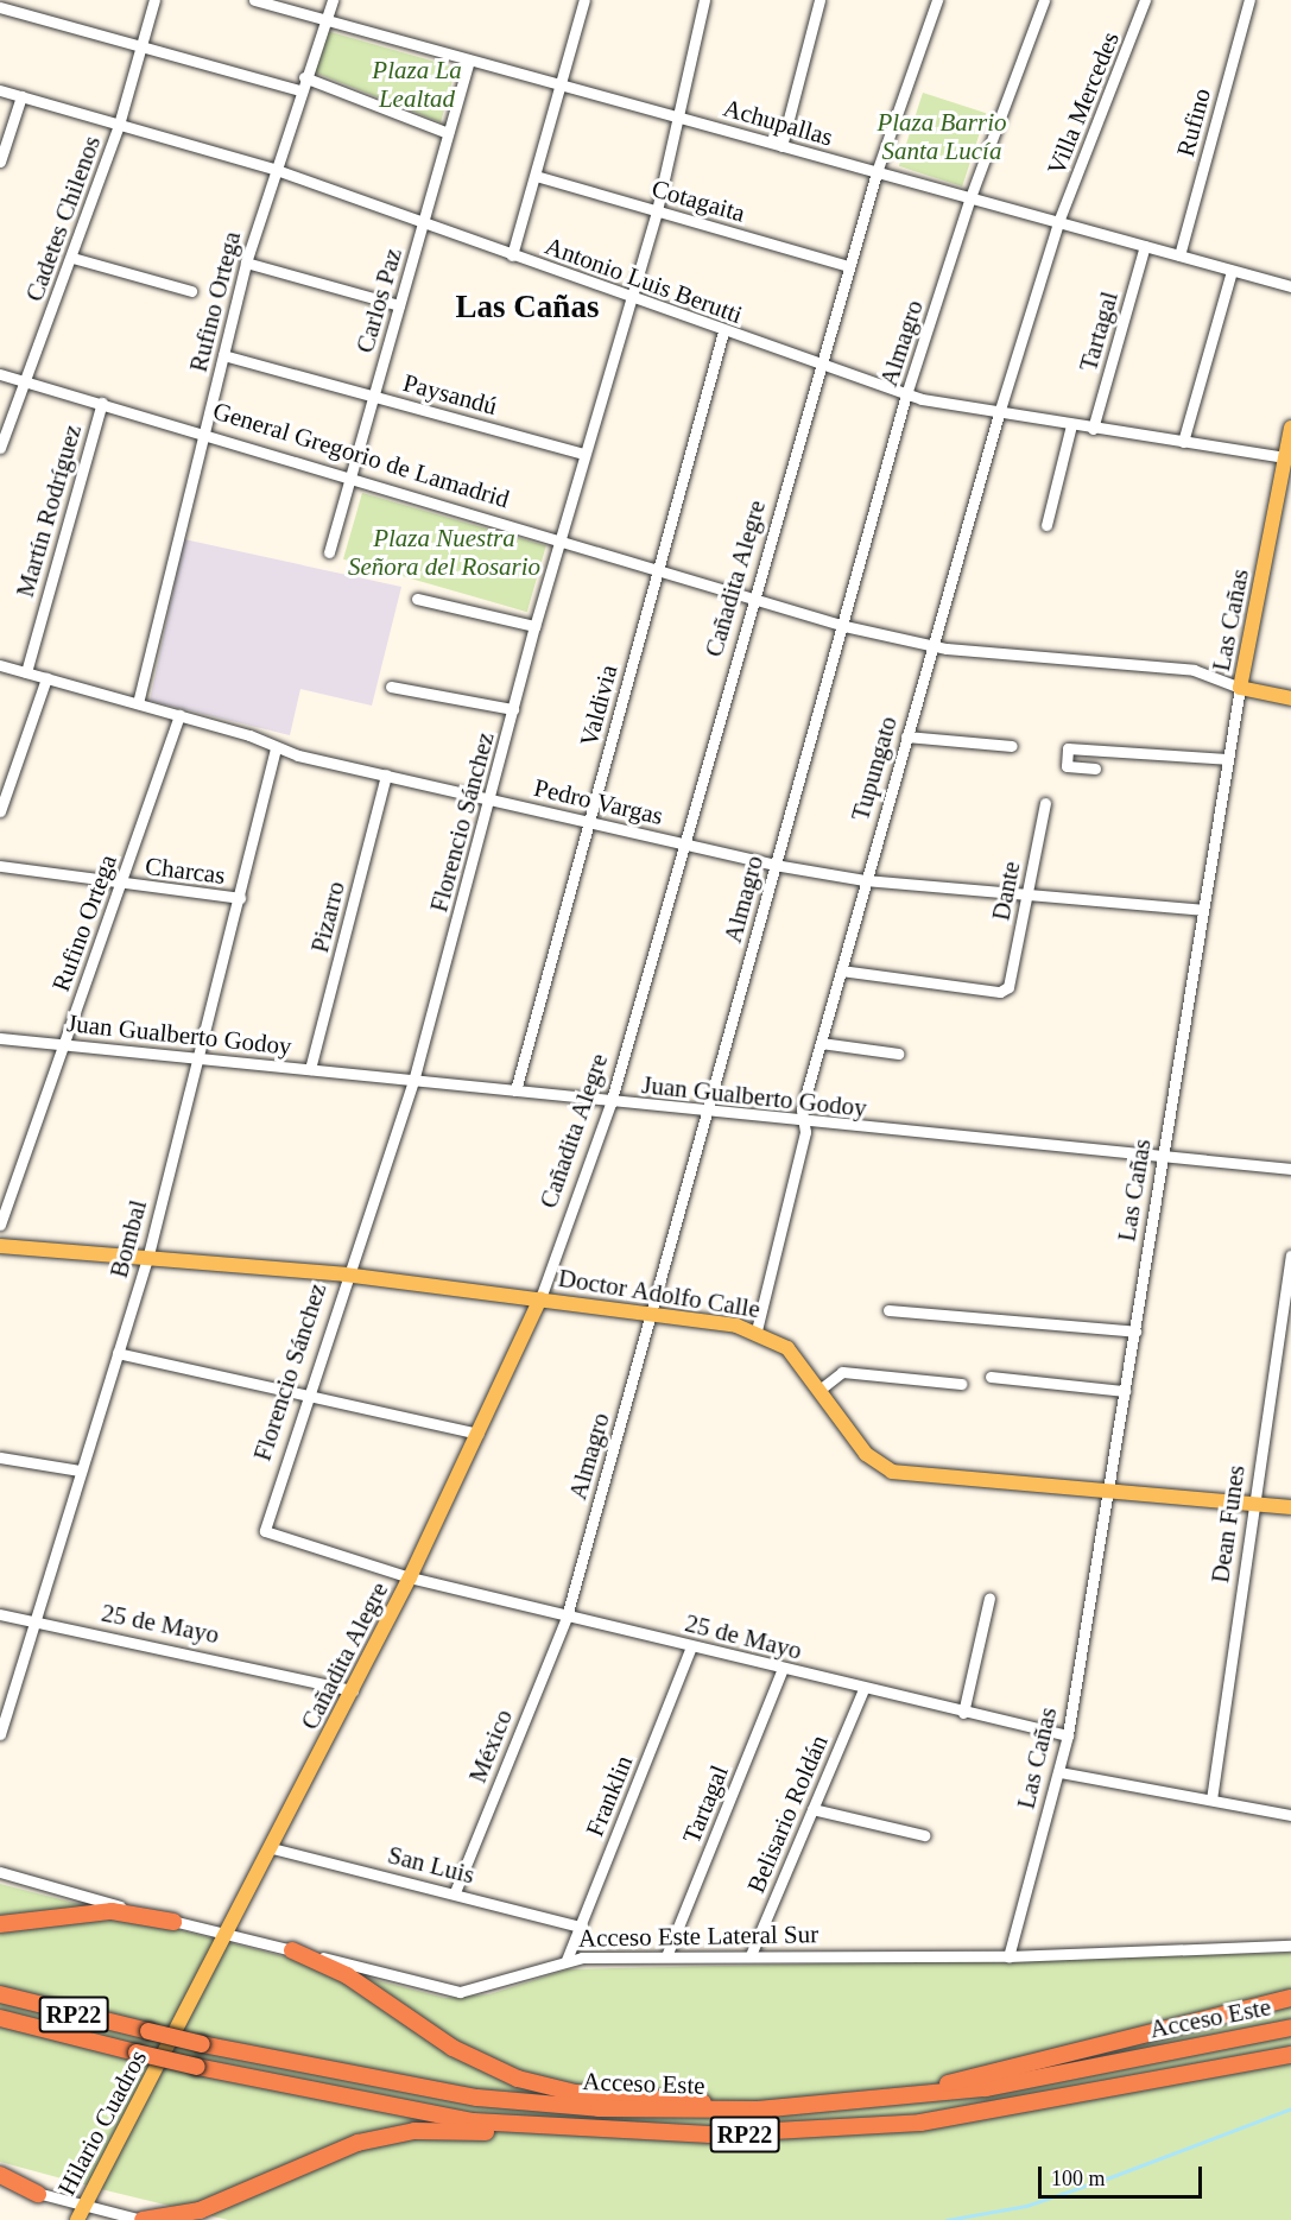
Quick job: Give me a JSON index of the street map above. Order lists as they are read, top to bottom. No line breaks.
{"streets":{"highway":["RP22","Acceso Este"],"main road":["General Gregorio de Lamadrid","Cañadita Alegre","Las Cañas","Doctor Adolfo Calle","Hilario Cuadros"],"street":["Villa Mercedes","Achupallas","Rufino","Cotagaita","Cadetes Chilenos","Antonio Luis Berutti","Carlos Paz","Rufino Ortega","Tartagal","Almagro","Paysandú","Martín Rodríguez","Valdivia","Tupungato","Pedro Vargas","Florencio Sánchez","Charcas","Dante","Pizarro","Juan Gualberto Godoy","Bombal","Dean Funes","25 de Mayo","México","Franklin","Belisario Roldán","San Luis","Acceso Este Lateral Sur"]},"crossings":[["Villa Mercedes","Achupallas"],["Villa Mercedes","Tupungato"],["Achupallas","Rufino"],["Achupallas","Carlos Paz"],["Achupallas","Rufino Ortega"],["Achupallas","Tartagal"],["Achupallas","Almagro"],["Achupallas","Cañadita Alegre"],["Achupallas","Tupungato"],["Achupallas","Florencio Sánchez"],["Cotagaita","Cañadita Alegre"],["Cotagaita","Florencio Sánchez"],["Cadetes Chilenos","Antonio Luis Berutti"],["Cadetes Chilenos","General Gregorio de Lamadrid"],["Antonio Luis Berutti","Carlos Paz"],["Antonio Luis Berutti","Rufino Ortega"],["Antonio Luis Berutti","Tartagal"],["Antonio Luis Berutti","Almagro"],["Antonio Luis Berutti","Cañadita Alegre"],["Antonio Luis Berutti","Las Cañas"],["Antonio Luis Berutti","Valdivia"],["Antonio Luis Berutti","Tupungato"],["Antonio Luis Berutti","Florencio Sánchez"],["Carlos Paz","Paysandú"],["Carlos Paz","General Gregorio de Lamadrid"],["Rufino Ortega","Paysandú"],["Rufino Ortega","General Gregorio de Lamadrid"],["Rufino Ortega","Pedro Vargas"],["Rufino Ortega","Charcas"],["Rufino Ortega","Juan Gualberto Godoy"],["Tartagal","25 de Mayo"],["Tartagal","Acceso Este Lateral Sur"],["Almagro","General Gregorio de Lamadrid"],["Almagro","Pedro Vargas"],["Almagro","Juan Gualberto Godoy"],["Almagro","Doctor Adolfo Calle"],["Almagro","25 de Mayo"],["Almagro","México"],["Paysandú","Florencio Sánchez"],["General Gregorio de Lamadrid","Martín Rodríguez"],["General Gregorio de Lamadrid","Cañadita Alegre"],["General Gregorio de Lamadrid","Las Cañas"],["General Gregorio de Lamadrid","Valdivia"],["General Gregorio de Lamadrid","Tupungato"],["General Gregorio de Lamadrid","Florencio Sánchez"],["Martín Rodríguez","Pedro Vargas"],["Cañadita Alegre","Pedro Vargas"],["Cañadita Alegre","Juan Gualberto Godoy"],["Cañadita Alegre","Doctor Adolfo Calle"],["Cañadita Alegre","25 de Mayo"],["Cañadita Alegre","San Luis"],["Cañadita Alegre","Acceso Este Lateral Sur"],["Cañadita Alegre","Hilario Cuadros"],["Las Cañas","Pedro Vargas"],["Las Cañas","Juan Gualberto Godoy"],["Las Cañas","Doctor Adolfo Calle"],["Las Cañas","25 de Mayo"],["Las Cañas","Acceso Este Lateral Sur"],["Valdivia","Pedro Vargas"],["Valdivia","Juan Gualberto Godoy"],["Tupungato","Pedro Vargas"],["Tupungato","Dante"],["Tupungato","Juan Gualberto Godoy"],["Tupungato","Doctor Adolfo Calle"],["Pedro Vargas","Florencio Sánchez"],["Pedro Vargas","Dante"],["Pedro Vargas","Pizarro"],["Pedro Vargas","Bombal"],["Florencio Sánchez","Juan Gualberto Godoy"],["Florencio Sánchez","Doctor Adolfo Calle"],["Florencio Sánchez","25 de Mayo"],["Charcas","Bombal"],["Pizarro","Juan Gualberto Godoy"],["Juan Gualberto Godoy","Bombal"],["Bombal","Doctor Adolfo Calle"],["Bombal","25 de Mayo"],["Doctor Adolfo Calle","Dean Funes"],["25 de Mayo","México"],["25 de Mayo","Franklin"],["25 de Mayo","Belisario Roldán"],["México","San Luis"],["Franklin","San Luis"],["Franklin","Acceso Este Lateral Sur"],["Belisario Roldán","Acceso Este Lateral Sur"]],"districts":["Las Cañas"],"parks":["Plaza La Lealtad","Plaza Barrio Santa Lucía","Plaza Nuestra Señora del Rosario"],"scale_bar":"100 m"}
